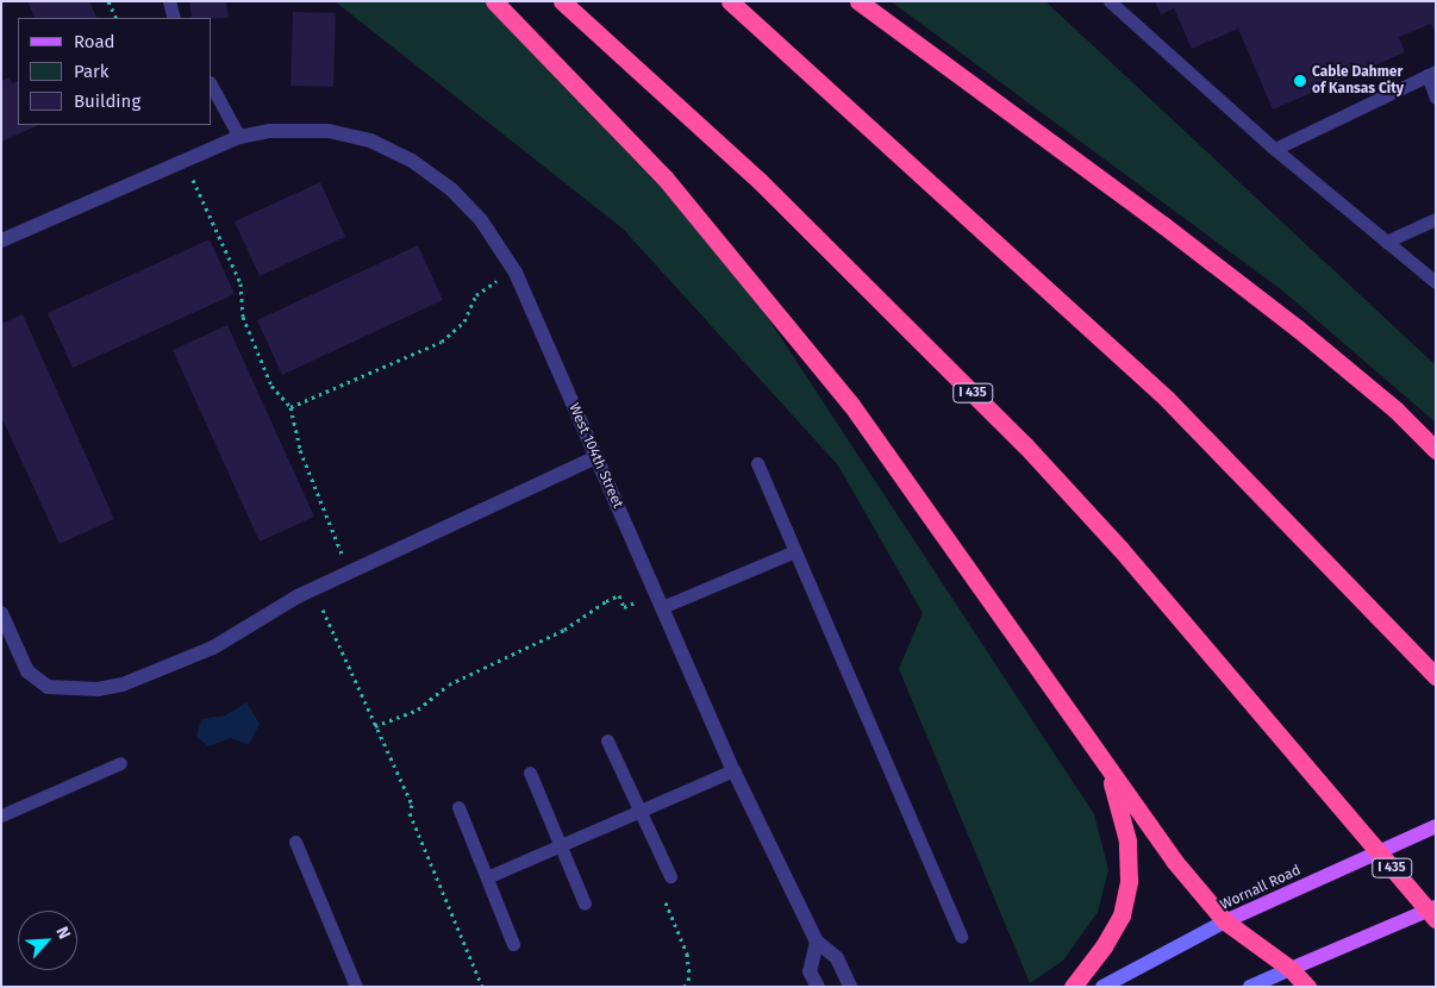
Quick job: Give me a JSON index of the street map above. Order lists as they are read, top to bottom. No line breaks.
{"streets":{"highway":["I 435"],"main road":["Wornall Road"],"street":["West 104th Street"]},"places":["Cable Dahmer of Kansas City"],"legend":["Road","Park","Building"],"north":"top right"}
